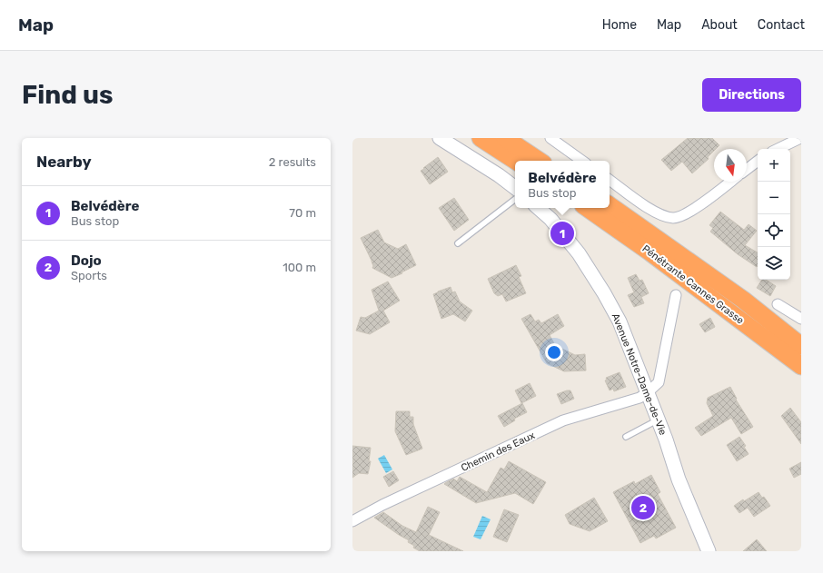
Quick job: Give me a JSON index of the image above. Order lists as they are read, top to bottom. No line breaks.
{"streets":{"highway":["Pénétrante Cannes Grasse"],"street":["Avenue Notre-Dame-de-Vie","Chemin des Eaux"]},"crossings":[["Avenue Notre-Dame-de-Vie","Chemin des Eaux"]],"north":"bottom","page":{"header":"Map","nav":["Home","Map","About","Contact"],"buttons":"Directions","title":"Find us","heading":["Nearby","2 results"],"map_buttons":["+","−"],"popup":["Belvédère","Bus stop"],"list":[{"mark":"1","name":"Belvédère","note":"Bus stop","value":"70 m"},{"mark":"2","name":"Dojo","note":"Sports","value":"100 m"}],"pins":["1","2"]}}
